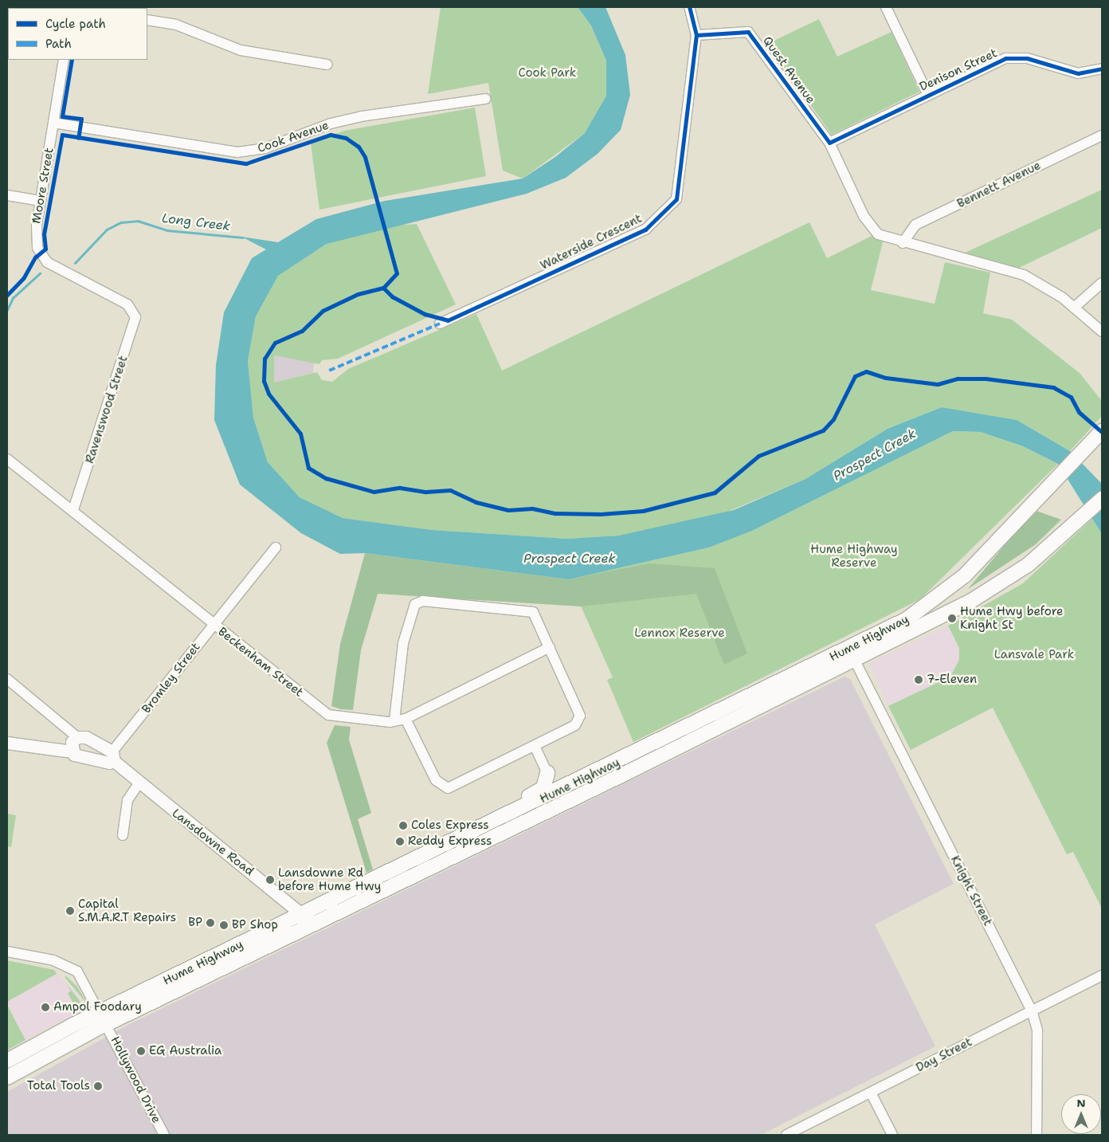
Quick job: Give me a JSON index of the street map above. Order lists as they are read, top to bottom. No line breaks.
{"streets":{"highway":["Hume Highway"],"main road":["Lansdowne Road"],"street":["Quest Avenue","Denison Street","Cook Avenue","Bennett Avenue","Moore Street","Waterside Crescent","Ravenswood Street","Beckenham Street","Bromley Street","Knight Street","Day Street","Hollywood Drive"]},"crossings":[["Quest Avenue","Denison Street"],["Quest Avenue","Bennett Avenue"],["Quest Avenue","Waterside Crescent"],["Cook Avenue","Moore Street"],["Moore Street","Ravenswood Street"],["Ravenswood Street","Beckenham Street"],["Hume Highway","Lansdowne Road"],["Hume Highway","Knight Street"],["Hume Highway","Hollywood Drive"],["Beckenham Street","Bromley Street"],["Bromley Street","Lansdowne Road"],["Knight Street","Day Street"]],"water":["Long Creek","Prospect Creek"],"parks":["Cook Park","Hume Highway Reserve","Lennox Reserve","Lansvale Park"],"places":["Hume Hwy before Knight St","7-Eleven","Coles Express","Reddy Express","Lansdowne Rd before Hume Hwy","Capital S.M.A.R.T Repairs","BP","BP Shop","Ampol Foodary","EG Australia","Total Tools"],"legend":["Cycle path","Path"],"north":"top"}
